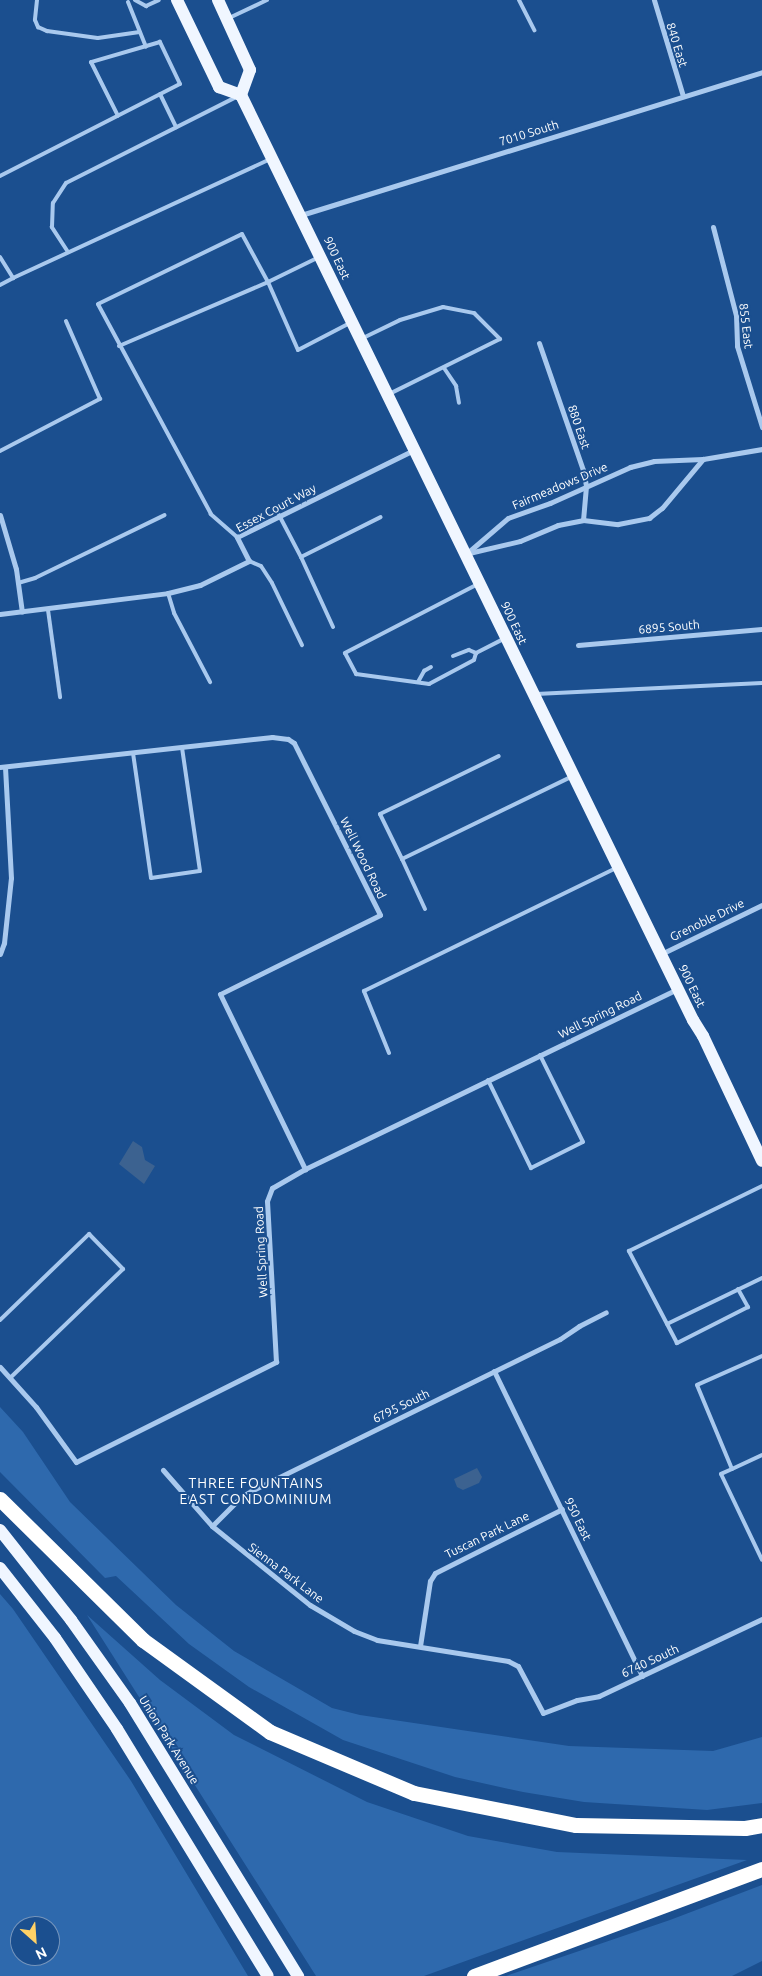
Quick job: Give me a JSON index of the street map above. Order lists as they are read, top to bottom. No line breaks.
{"streets":{"main road":["900 East","Union Park Avenue"],"street":["840 East","7010 South","855 East","880 East","Fairmeadows Drive","Essex Court Way","6895 South","Well Wood Road","Grenoble Drive","Well Spring Road","6795 South","950 East","Tuscan Park Lane","Sienna Park Lane","6740 South"]},"crossings":[["840 East","7010 South"],["7010 South","900 East"],["900 East","Fairmeadows Drive"],["900 East","Essex Court Way"],["900 East","Grenoble Drive"],["900 East","Well Spring Road"],["880 East","Fairmeadows Drive"],["Well Wood Road","Well Spring Road"],["6795 South","950 East"],["6795 South","Sienna Park Lane"],["950 East","Tuscan Park Lane"],["950 East","6740 South"],["Tuscan Park Lane","Sienna Park Lane"],["Sienna Park Lane","6740 South"]],"districts":["THREE FOUNTAINS EAST CONDOMINIUM"],"north":"bottom right"}
